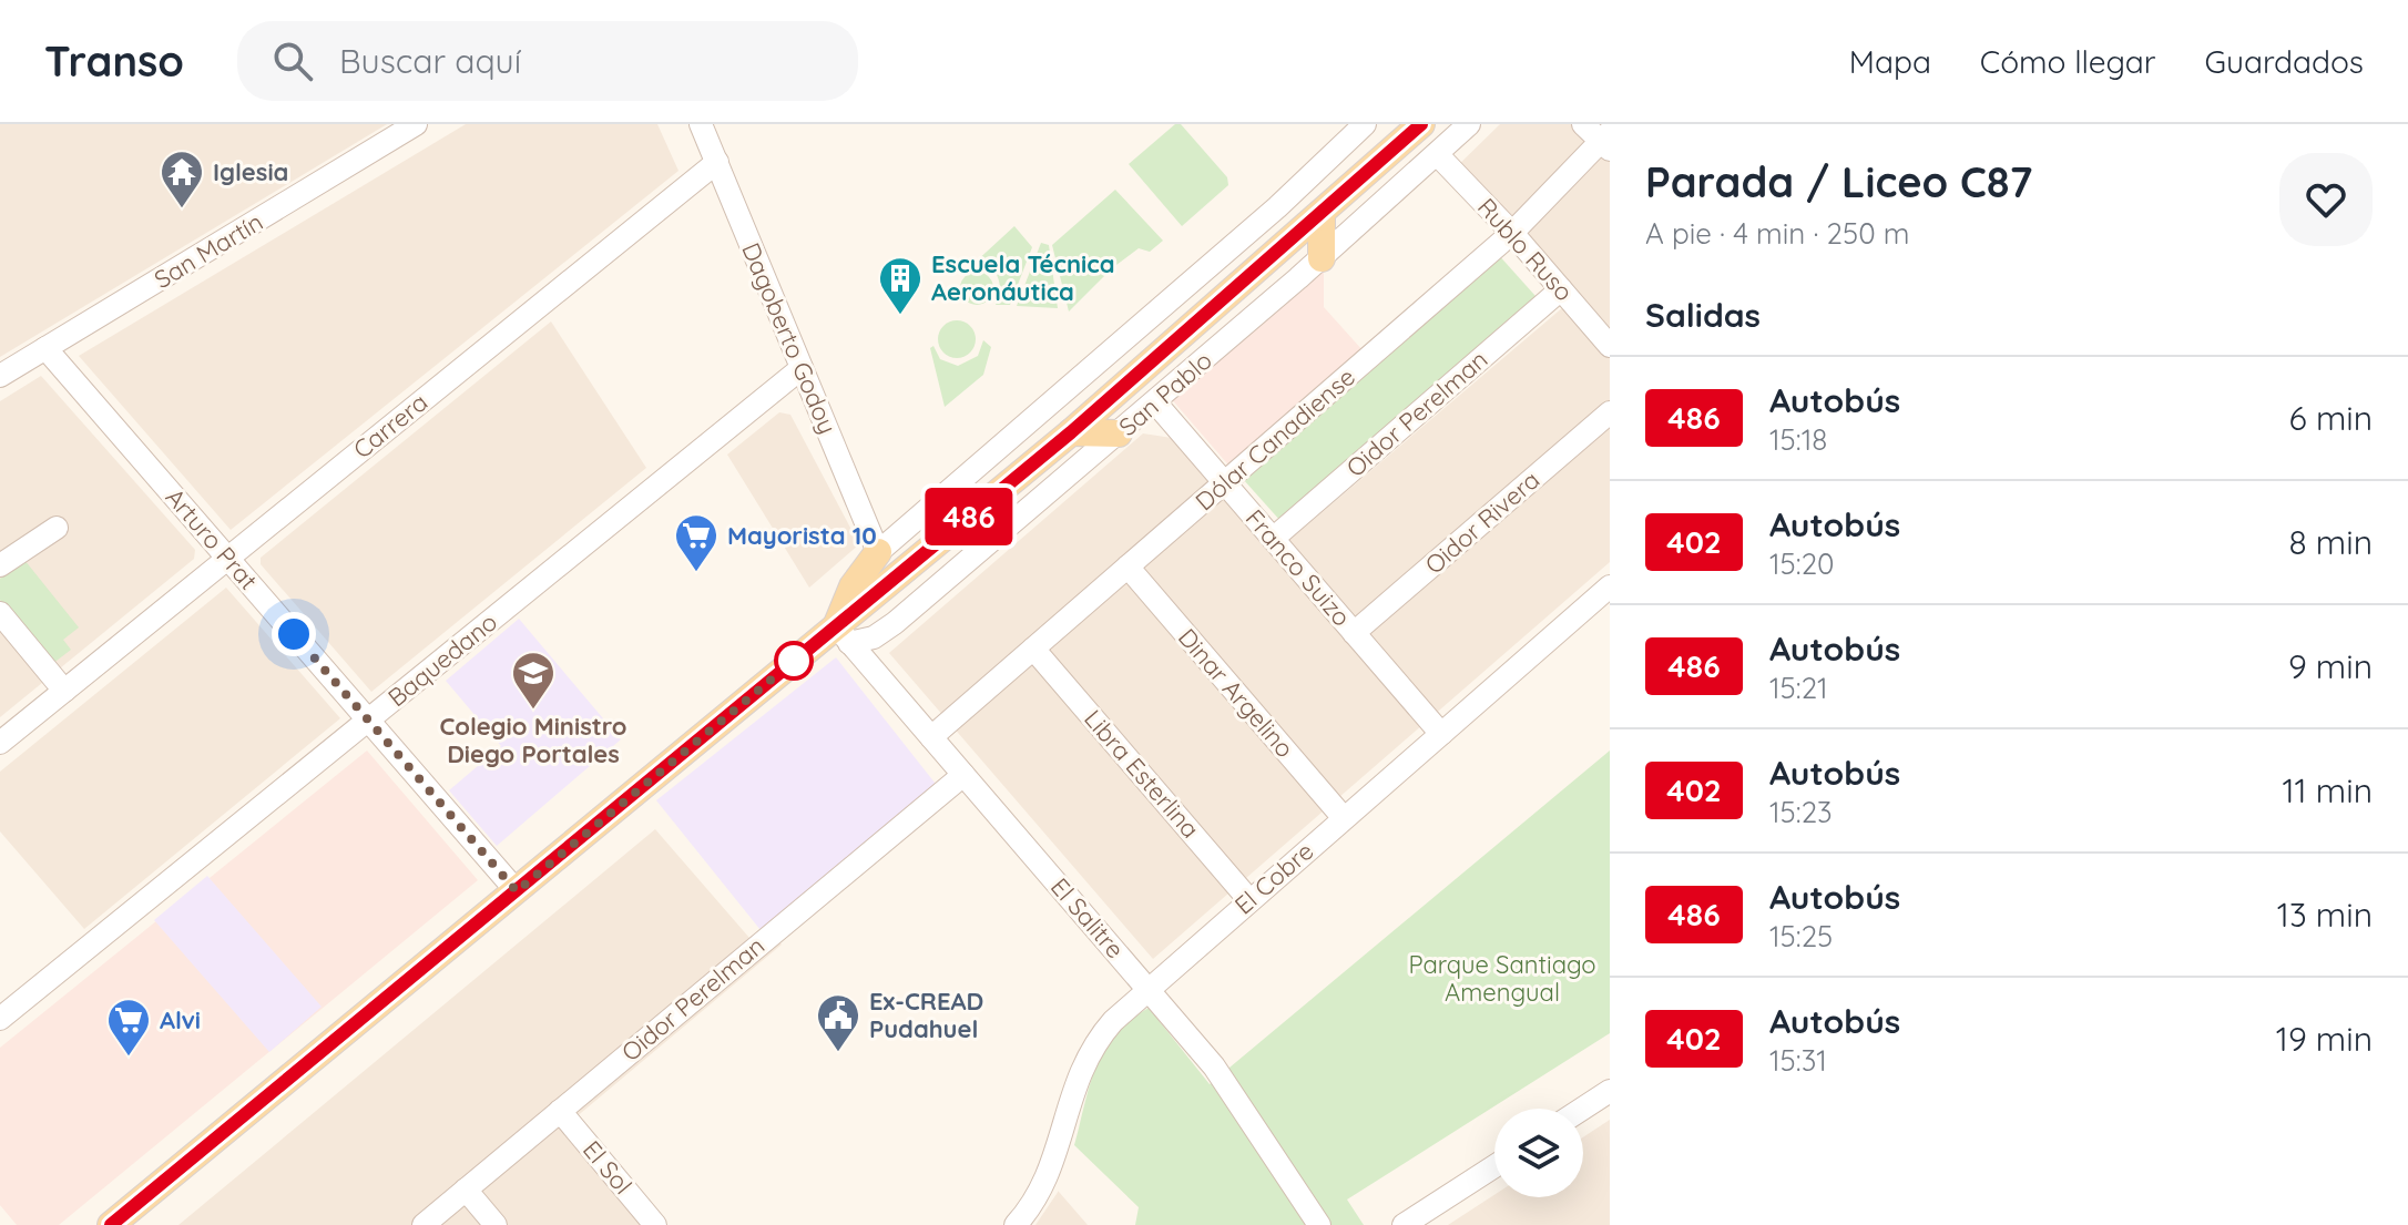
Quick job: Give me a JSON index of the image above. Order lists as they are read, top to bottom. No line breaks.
{"streets":{"main road":["San Pablo"],"street":["Rublo Ruso","San Martín","Dagoberto Godoy","Oidor Perelman","Carrera","Dólar Canadiense","Oidor Rivera","Arturo Prat","Franco Suizo","Baquedano","Dinar Argelino","Libra Esterlina","El Cobre","El Salitre","El Sol"]},"crossings":[["Rublo Ruso","San Pablo"],["Rublo Ruso","Oidor Perelman"],["Rublo Ruso","Dólar Canadiense"],["San Martín","Arturo Prat"],["Dagoberto Godoy","Carrera"],["Dagoberto Godoy","Baquedano"],["San Pablo","Arturo Prat"],["San Pablo","Franco Suizo"],["San Pablo","El Salitre"],["Oidor Perelman","Franco Suizo"],["Oidor Perelman","El Salitre"],["Oidor Perelman","El Sol"],["Carrera","Arturo Prat"],["Dólar Canadiense","Franco Suizo"],["Dólar Canadiense","Dinar Argelino"],["Dólar Canadiense","Libra Esterlina"],["Dólar Canadiense","El Salitre"],["Oidor Rivera","Franco Suizo"],["Arturo Prat","Baquedano"],["Franco Suizo","El Cobre"],["Dinar Argelino","El Cobre"],["Libra Esterlina","El Cobre"],["El Cobre","El Salitre"]],"parks":["Parque Santiago Amengual"],"places":{"temple":["Iglesia"],"building":["Escuela Técnica Aeronáutica"],"supermarket":["Mayorista 10","Alvi"],"school or university":["Colegio Ministro Diego Portales"],"public building":["Ex-CREAD Pudahuel"]},"lines":["bus line 486"],"page":{"header":"Transo","search":"Buscar aquí","nav":["Mapa","Cómo llegar","Guardados"],"on_map":"486","heading":[["Parada / Liceo C87","A pie · 4 min · 250 m"],"Salidas"],"list":[{"mark":"486","name":"Autobús","note":"15:18","value":"6 min"},{"mark":"402","name":"Autobús","note":"15:20","value":"8 min"},{"mark":"486","name":"Autobús","note":"15:21","value":"9 min"},{"mark":"402","name":"Autobús","note":"15:23","value":"11 min"},{"mark":"486","name":"Autobús","note":"15:25","value":"13 min"},{"mark":"402","name":"Autobús","note":"15:31","value":"19 min"}]}}
